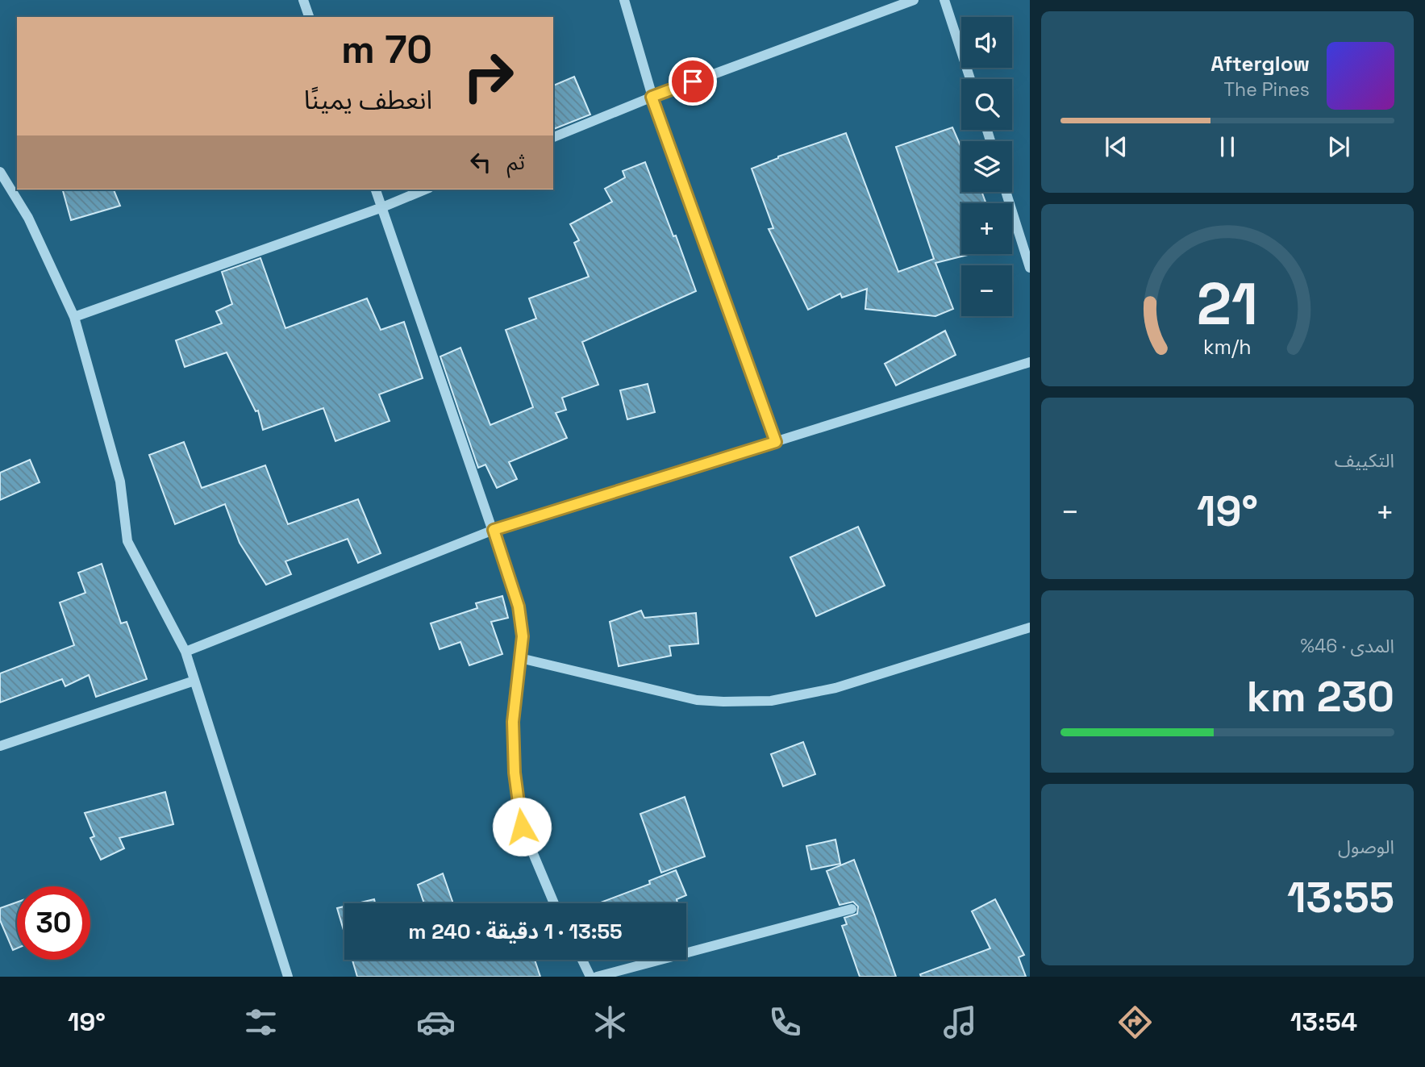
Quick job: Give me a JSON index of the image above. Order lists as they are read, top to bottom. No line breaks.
{"page":{"map_buttons":["+","−"],"turn":["70 m","انعطف يمينًا"],"song":["Afterglow","The Pines"],"then":"ثم","tile":["التكييف",["المدى · 46%","230 km"],["الوصول","13:55"]],"heat":["−","19°","+"],"limit":"30","trip":"13:55 · 1 دقيقة · 240 m","tabs":["13:54","19°"],"gauge":["21","km/h"]}}
